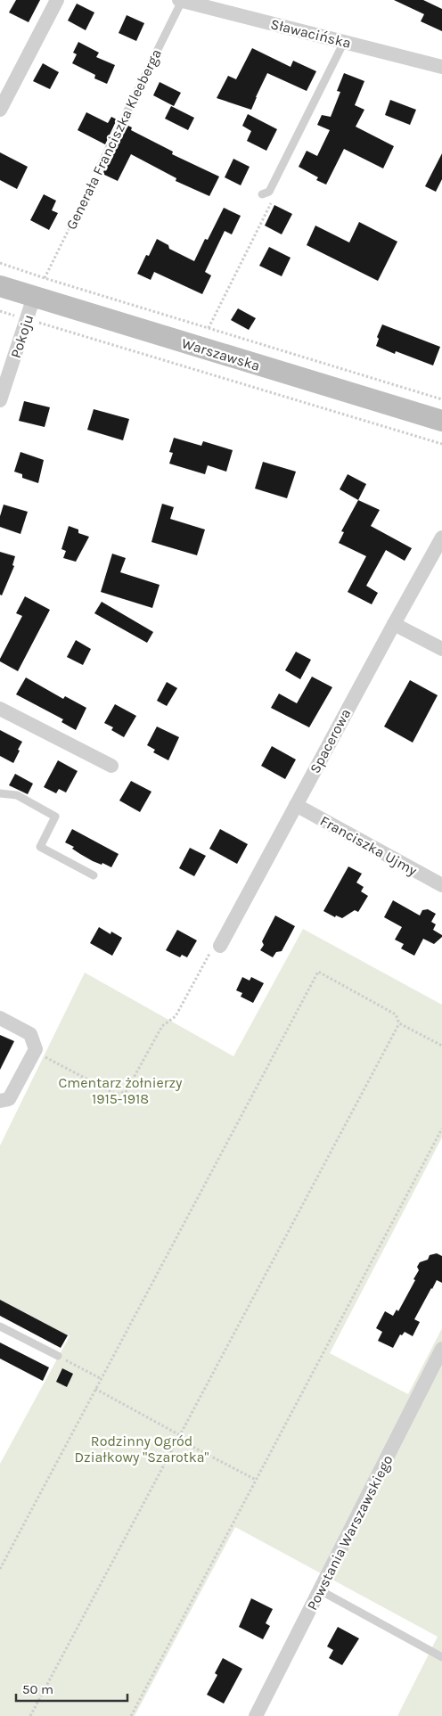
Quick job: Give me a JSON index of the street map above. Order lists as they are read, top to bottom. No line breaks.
{"streets":{"street":["Sławacińska","Pokoju","Warszawska","Spacerowa","Franciszka Ujmy","Powstania Warszawskiego"],"lane":["Generała Franciszka Kleeberga"]},"crossings":[["Sławacińska","Generała Franciszka Kleeberga"],["Pokoju","Warszawska"],["Spacerowa","Franciszka Ujmy"]],"parks":["Cmentarz żołnierzy 1915-1918","Rodzinny Ogród Działkowy \"Szarotka\""],"scale_bar":"50 m"}
